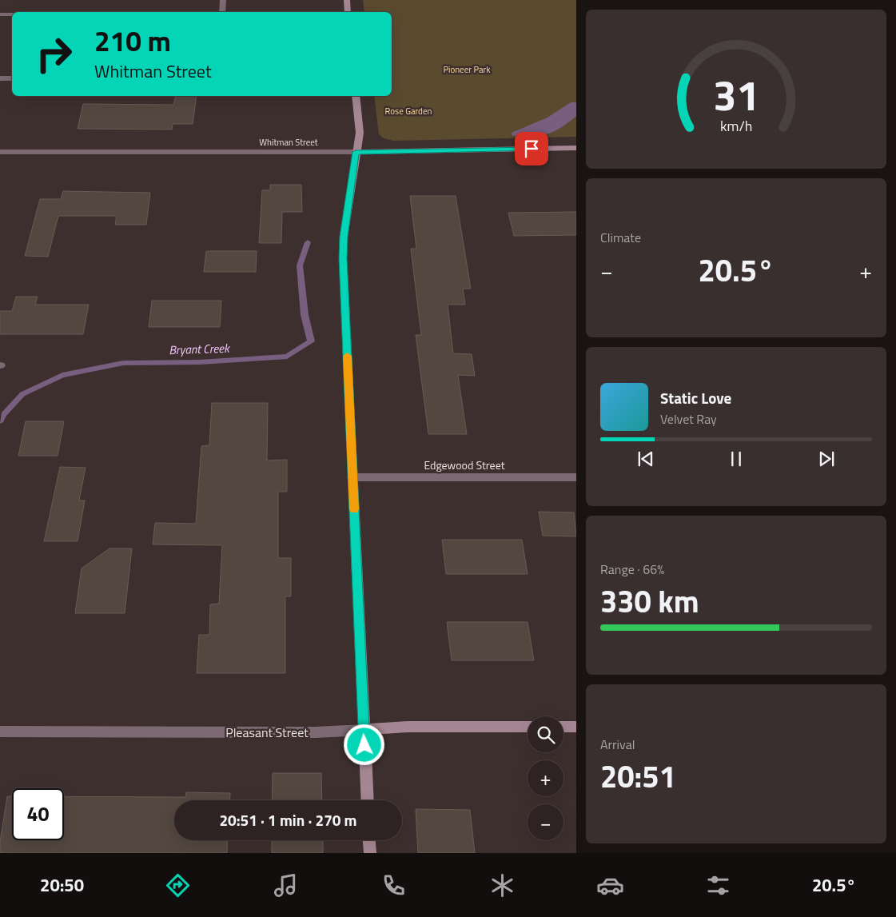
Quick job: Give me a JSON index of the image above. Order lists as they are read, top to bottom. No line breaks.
{"streets":{"street":["Whitman Street","Edgewood Street","Pleasant Street"]},"water":["Bryant Creek"],"parks":["Pioneer Park","Rose Garden"],"page":{"turn":["210 m","Whitman Street"],"tile":["Climate",["Range · 66%","330 km"],["Arrival","20:51"]],"heat":["−","20.5°","+"],"song":["Static Love","Velvet Ray"],"map_buttons":["+","−"],"limit":"40","trip":"20:51 · 1 min · 270 m","tabs":["20:50","20.5°"],"gauge":["31","km/h"]}}
